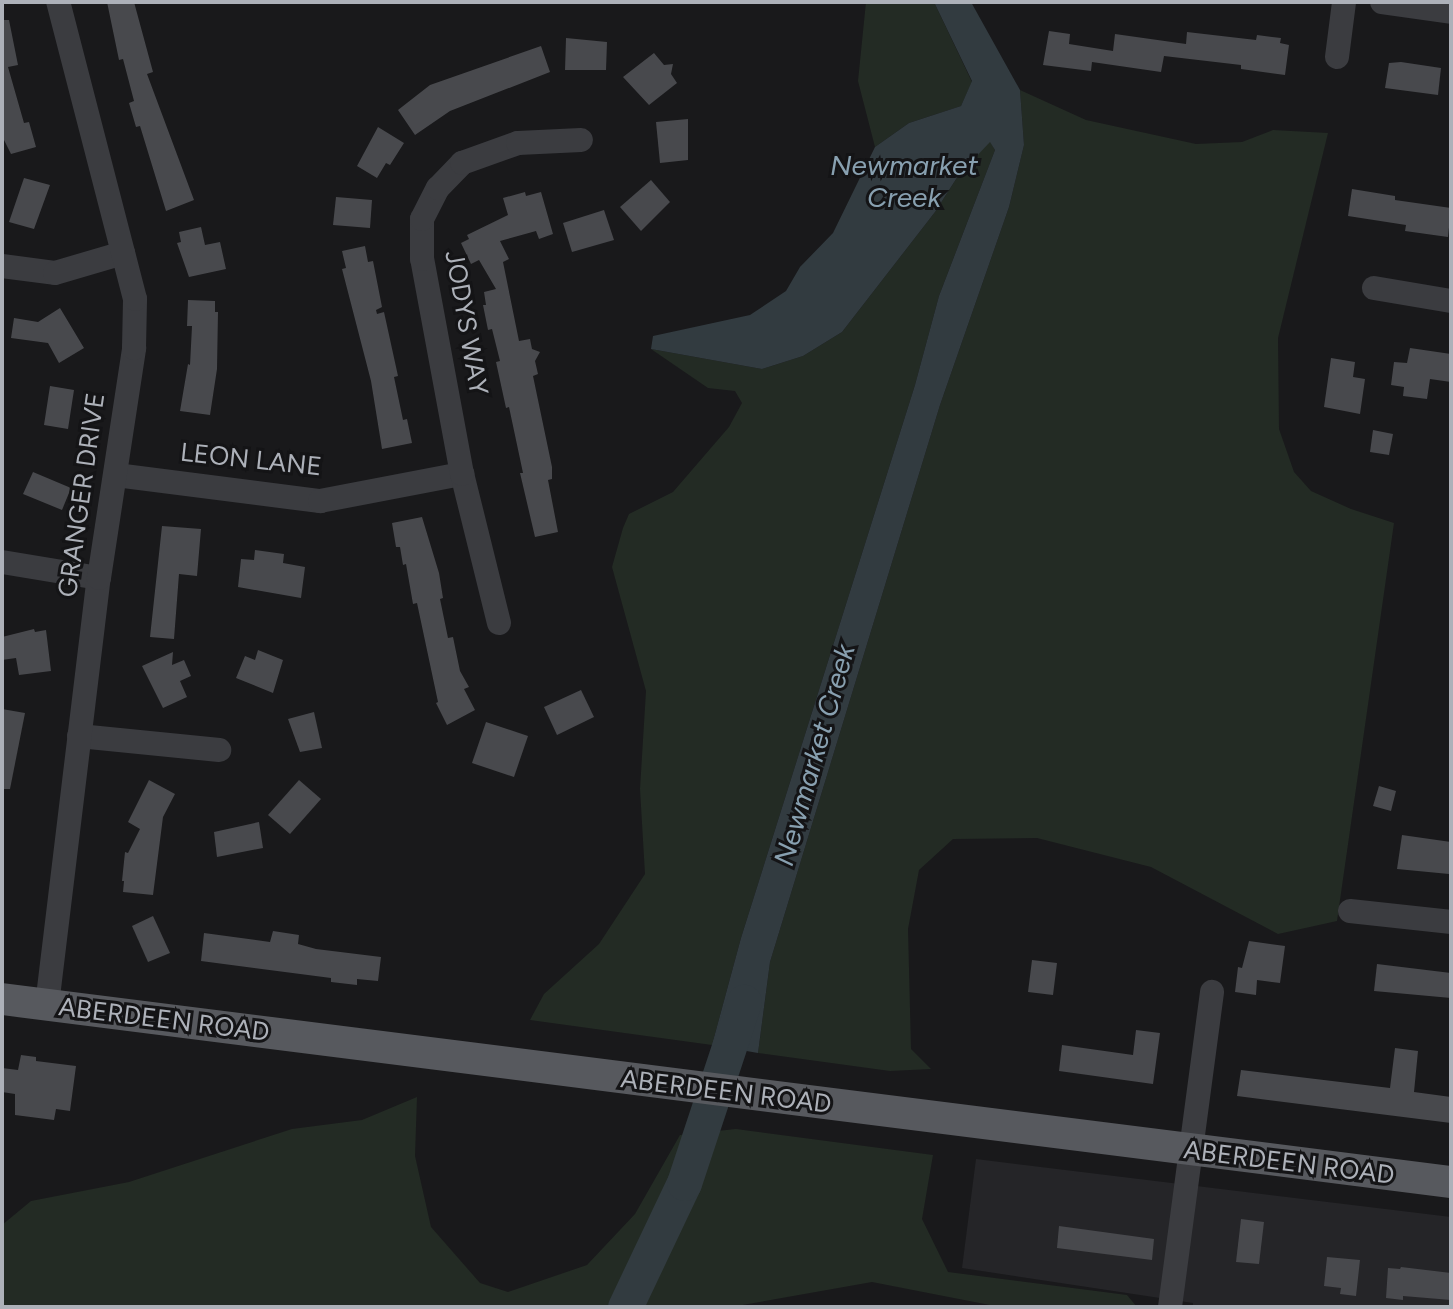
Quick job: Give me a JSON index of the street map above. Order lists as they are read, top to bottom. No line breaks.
{"streets":{"main road":["ABERDEEN ROAD"],"street":["JODYS WAY","LEON LANE","GRANGER DRIVE"]},"crossings":[["JODYS WAY","LEON LANE"],["LEON LANE","GRANGER DRIVE"],["GRANGER DRIVE","ABERDEEN ROAD"]],"water":["Newmarket Creek"]}
